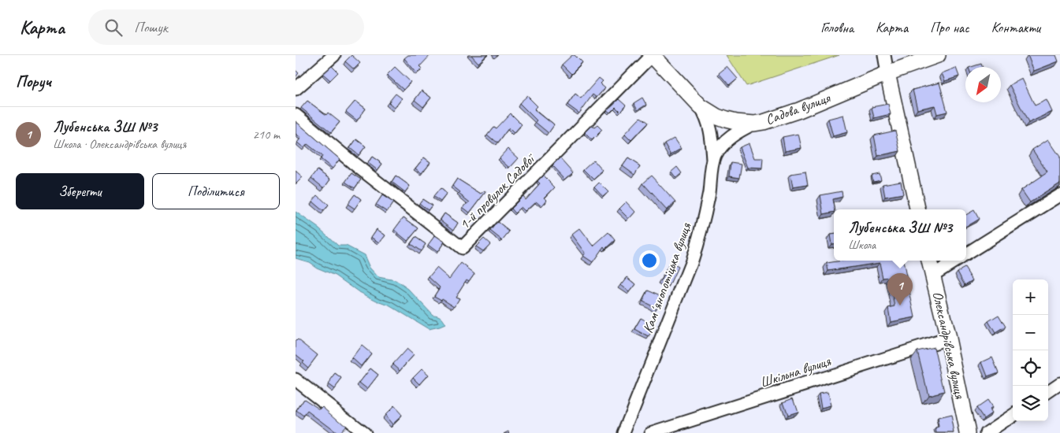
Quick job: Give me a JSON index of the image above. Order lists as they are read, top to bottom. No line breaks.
{"streets":{"main road":["Садова вулиця","Олександрівська вулиця"],"street":["1-й провулок Садової","Камʼянопотіцька вулиця","Шкільна вулиця"]},"crossings":[["Садова вулиця","1-й провулок Садової"],["Садова вулиця","Камʼянопотіцька вулиця"],["Олександрівська вулиця","Шкільна вулиця"]],"north":"bottom left","page":{"header":"Карта","search":"Пошук","nav":["Головна","Карта","Про нас","Контакти"],"heading":"Поруч","list":[{"mark":"1","name":"Лубенська ЗШ №3","note":"Школа · Олександрівська вулиця","value":"210 m"}],"buttons":["Зберегти","Поділитися"],"popup":["Лубенська ЗШ №3","Школа"],"pins":"1","map_buttons":["+","−"]}}
